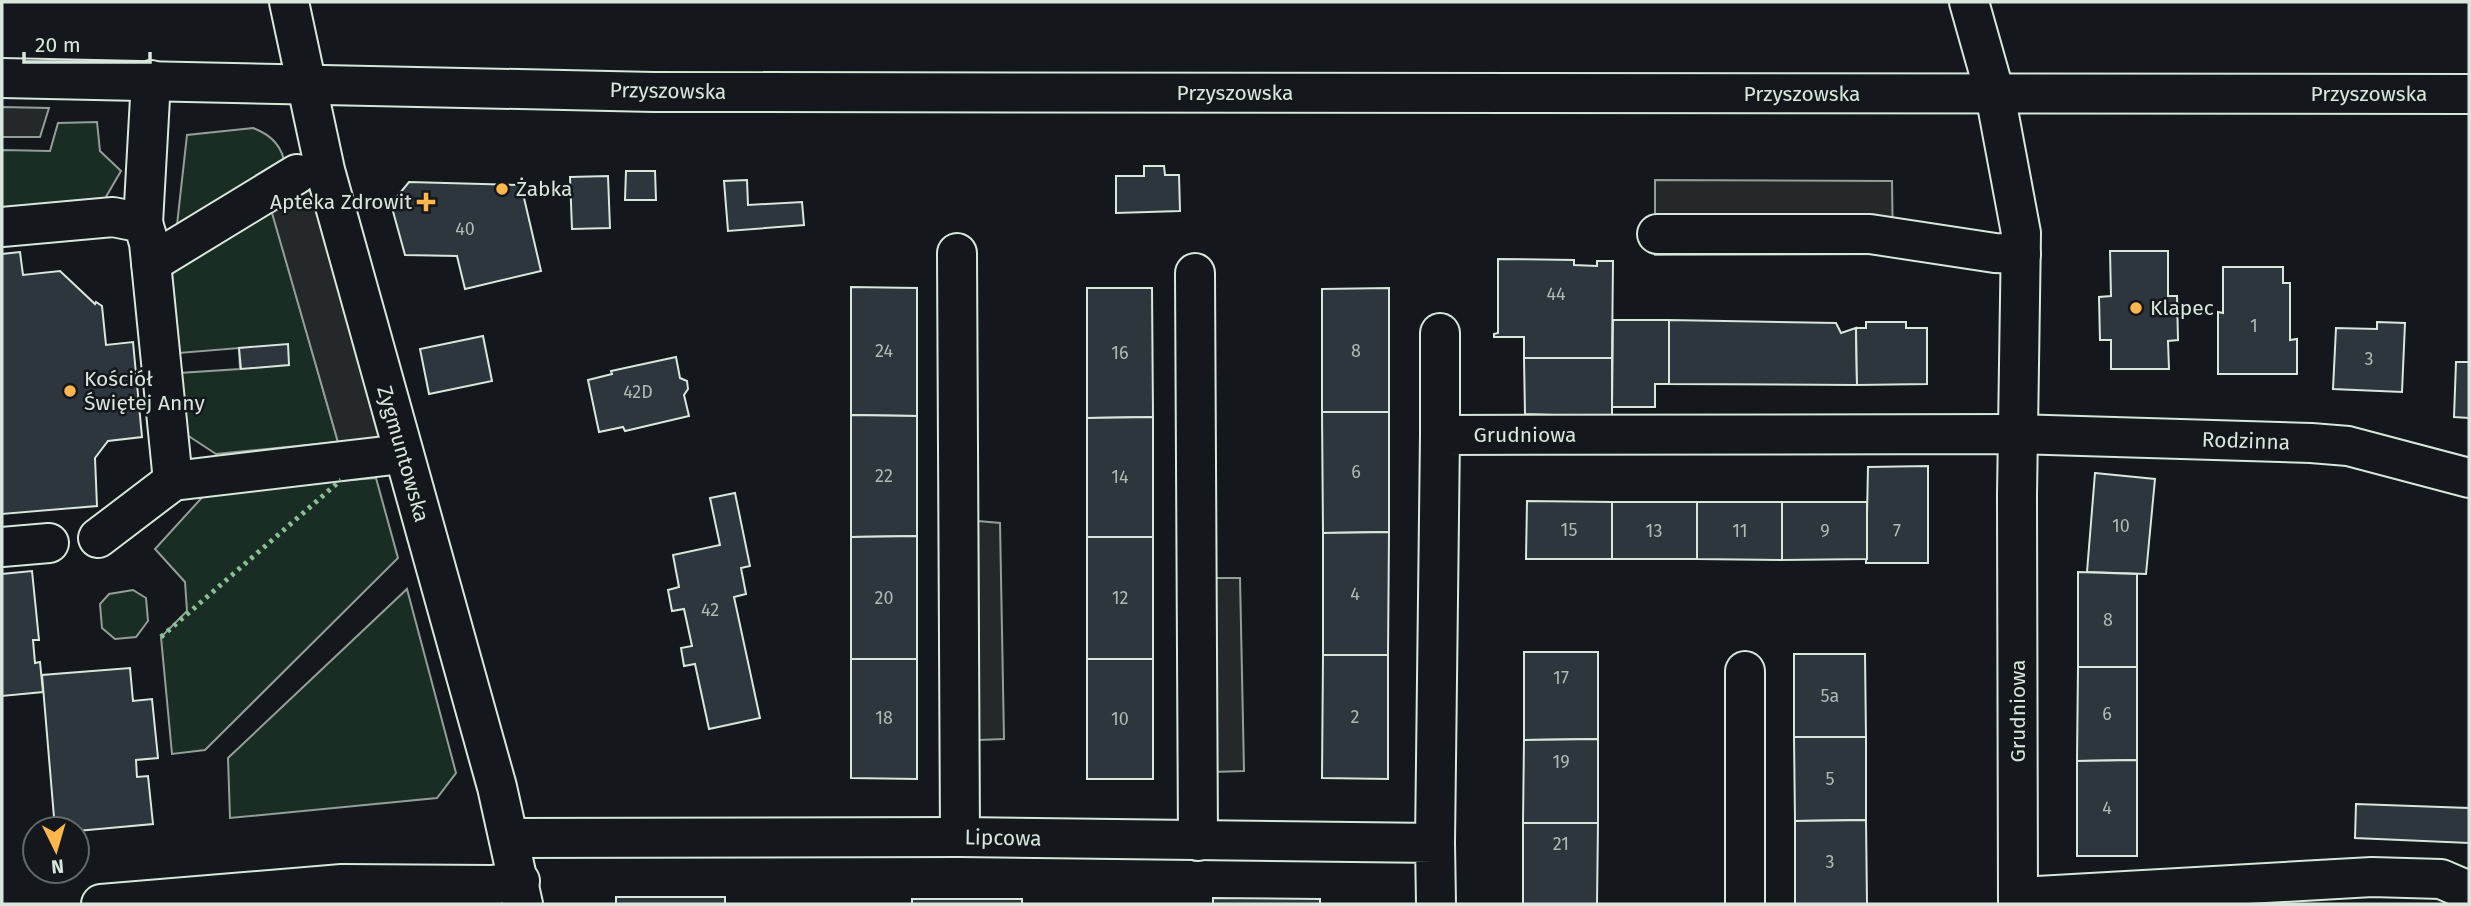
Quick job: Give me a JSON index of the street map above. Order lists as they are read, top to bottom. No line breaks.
{"streets":{"street":["Przyszowska","Grudniowa","Rodzinna","Zygmuntowska","Lipcowa"]},"crossings":[["Przyszowska","Grudniowa"],["Przyszowska","Zygmuntowska"],["Grudniowa","Rodzinna"],["Zygmuntowska","Lipcowa"]],"places":{"other":["Żabka","Klapec","Kościół Świętej Anny"],"health":["Apteka Zdrowit"]},"house_numbers":["40","44","1","24","8","16","3","42D","6","22","14","10","15","13","11","9","7","4","20","12","42","8","17","5a","6","2","18","10","19","5","4","21","3"],"scale_bar":"20 m","north":"bottom"}
